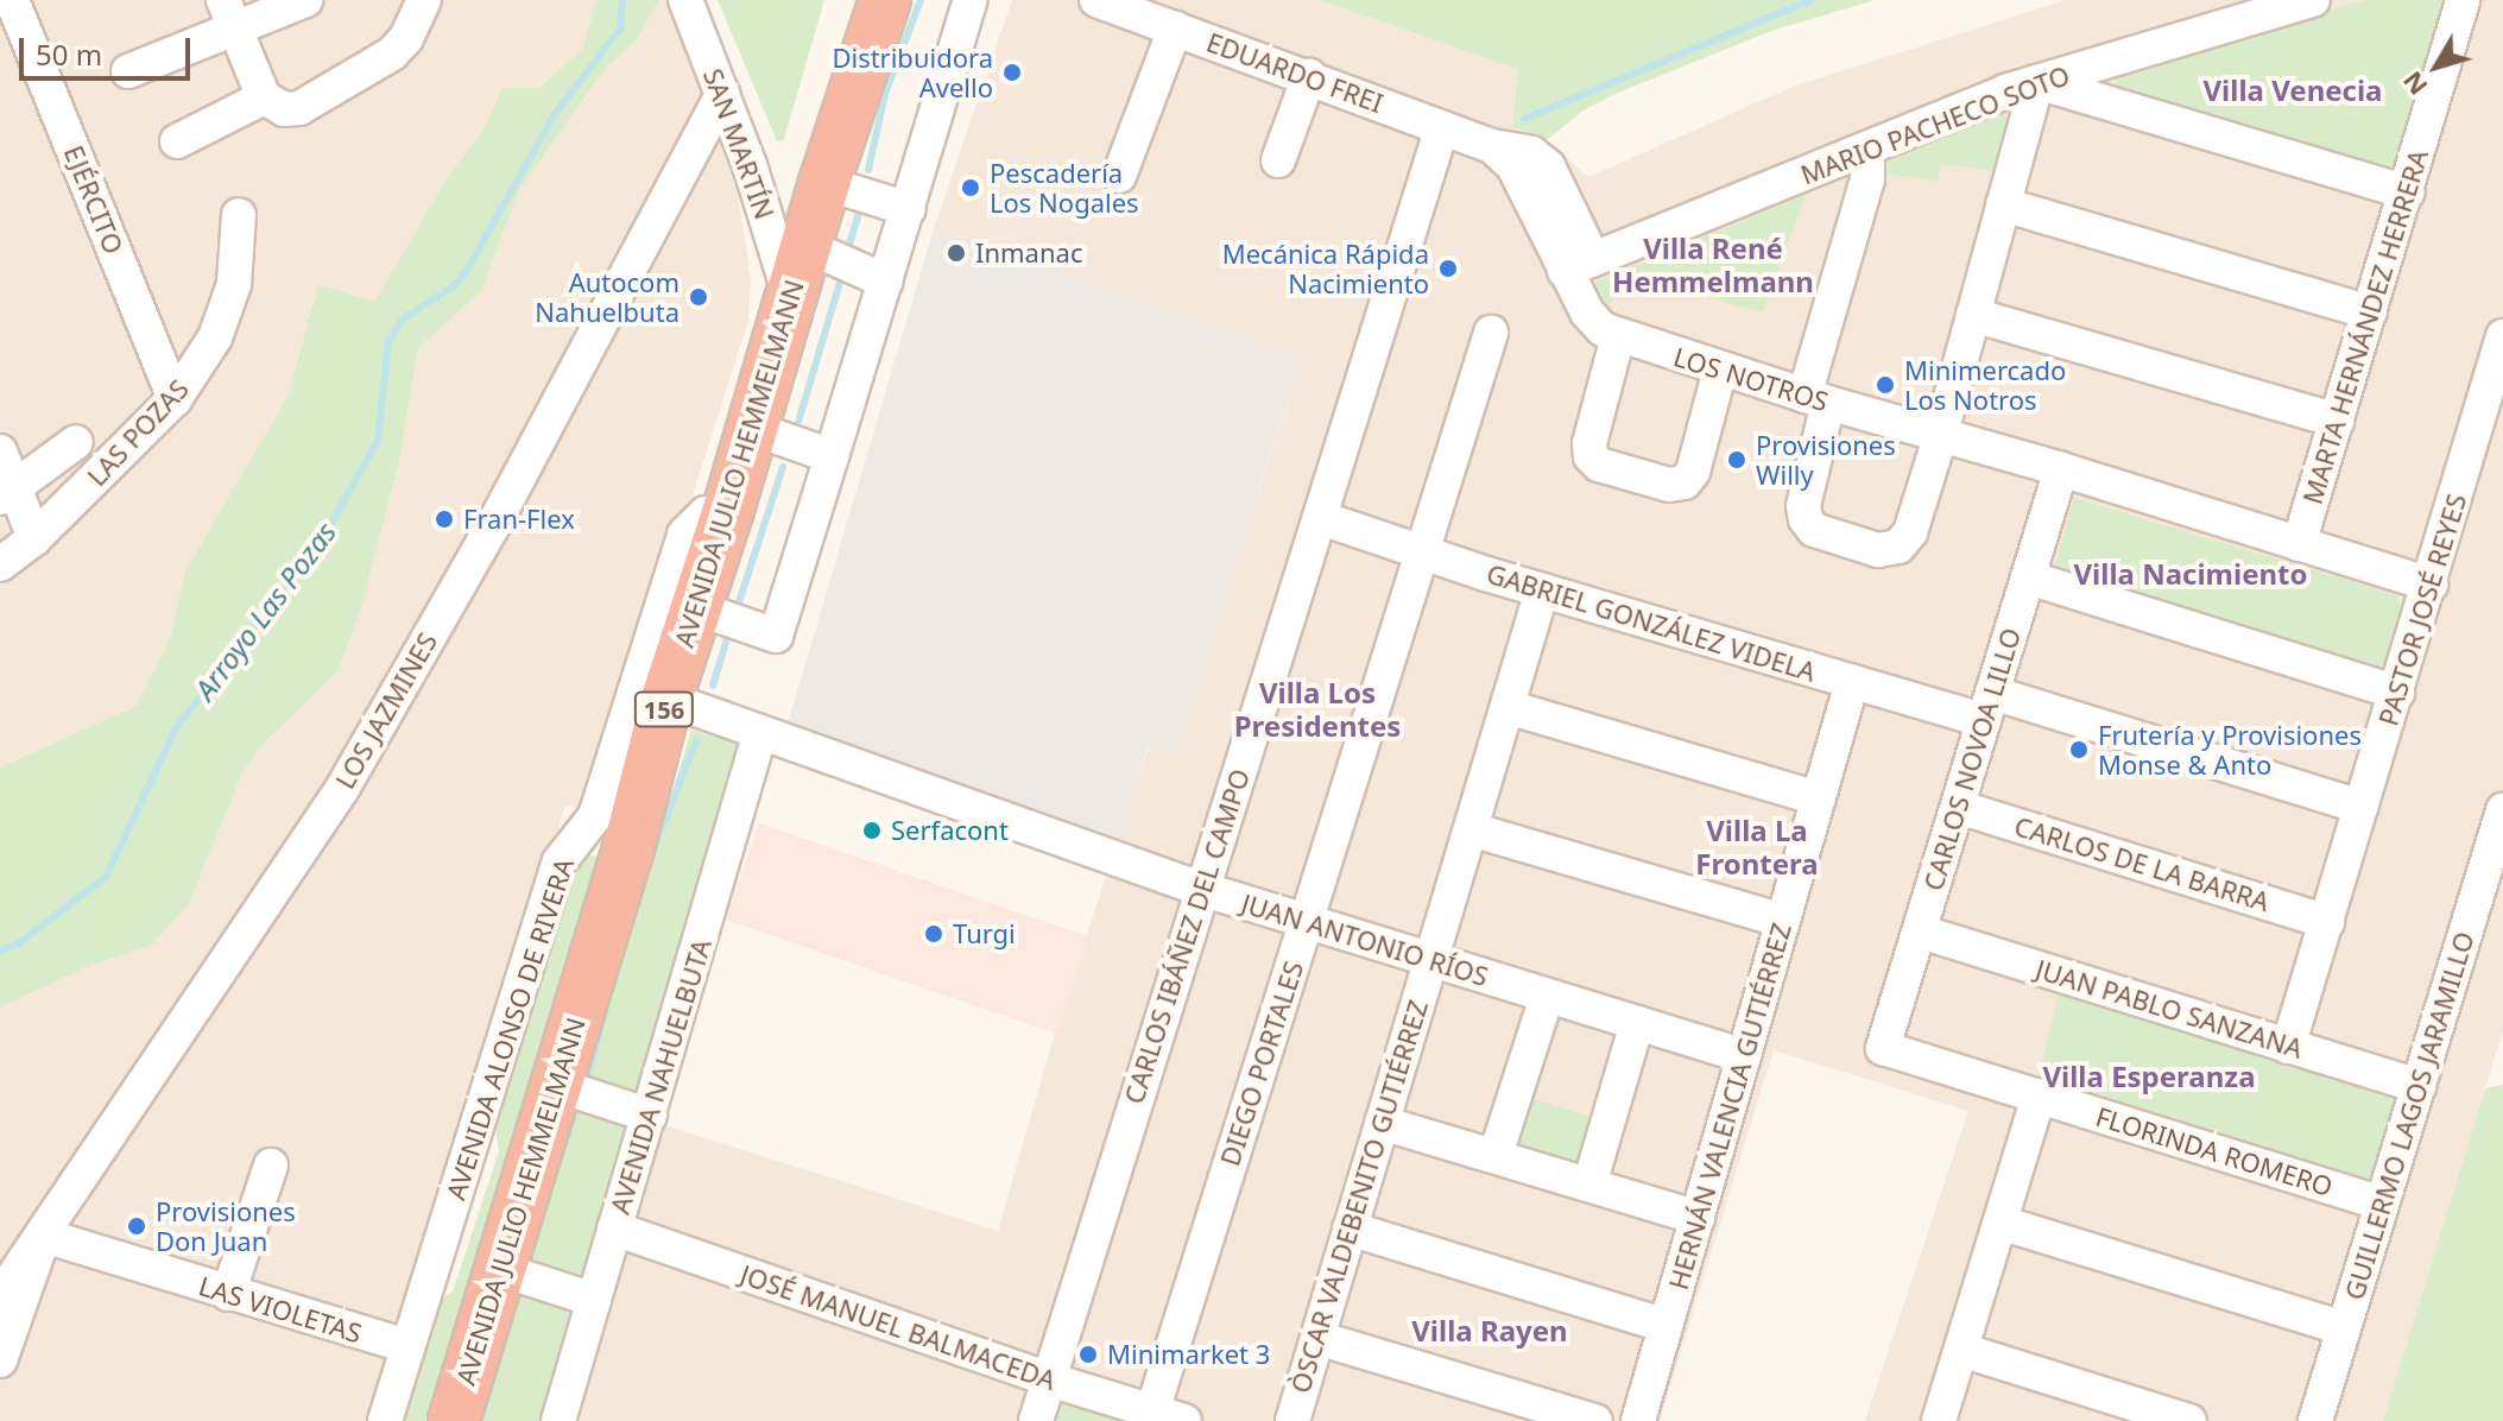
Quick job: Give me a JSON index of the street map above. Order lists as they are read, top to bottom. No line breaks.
{"streets":{"highway":["AVENIDA JULIO HEMMELMANN","156"],"street":["EDUARDO FREI","MARIO PACHECO SOTO","SAN MARTÍN","EJÉRCITO","MARTA HERNÁNDEZ HERRERA","LOS NOTROS","LAS POZAS","PASTOR JOSÉ REYES","GABRIEL GONZÁLEZ VIDELA","LOS JAZMINES","CARLOS NOVOA LILLO","CARLOS DE LA BARRA","CARLOS IBÁÑEZ DEL CAMPO","JUAN ANTONIO RÍOS","JUAN PABLO SANZANA","AVENIDA ALONSO DE RIVERA","DIEGO PORTALES","AVENIDA NAHUELBUTA","HERNÁN VALENCIA GUTIÉRREZ","GUILLERMO LAGOS JARAMILLO","FLORINDA ROMERO","ÒSCAR VALDEBENITO GUTIÉRREZ","LAS VIOLETAS","JOSÉ MANUEL BALMACEDA"]},"crossings":[["EDUARDO FREI","LOS NOTROS"],["EDUARDO FREI","CARLOS IBÁÑEZ DEL CAMPO"],["MARIO PACHECO SOTO","LOS NOTROS"],["SAN MARTÍN","AVENIDA JULIO HEMMELMANN"],["SAN MARTÍN","LOS JAZMINES"],["EJÉRCITO","LAS POZAS"],["MARTA HERNÁNDEZ HERRERA","LOS NOTROS"],["LOS NOTROS","PASTOR JOSÉ REYES"],["LOS NOTROS","CARLOS NOVOA LILLO"],["AVENIDA JULIO HEMMELMANN","JUAN ANTONIO RÍOS"],["AVENIDA JULIO HEMMELMANN","AVENIDA ALONSO DE RIVERA"],["PASTOR JOSÉ REYES","GABRIEL GONZÁLEZ VIDELA"],["PASTOR JOSÉ REYES","CARLOS DE LA BARRA"],["PASTOR JOSÉ REYES","JUAN PABLO SANZANA"],["GABRIEL GONZÁLEZ VIDELA","CARLOS NOVOA LILLO"],["GABRIEL GONZÁLEZ VIDELA","CARLOS IBÁÑEZ DEL CAMPO"],["GABRIEL GONZÁLEZ VIDELA","DIEGO PORTALES"],["GABRIEL GONZÁLEZ VIDELA","HERNÁN VALENCIA GUTIÉRREZ"],["GABRIEL GONZÁLEZ VIDELA","ÒSCAR VALDEBENITO GUTIÉRREZ"],["LOS JAZMINES","LAS VIOLETAS"],["CARLOS NOVOA LILLO","CARLOS DE LA BARRA"],["CARLOS NOVOA LILLO","JUAN PABLO SANZANA"],["CARLOS NOVOA LILLO","FLORINDA ROMERO"],["CARLOS IBÁÑEZ DEL CAMPO","JUAN ANTONIO RÍOS"],["CARLOS IBÁÑEZ DEL CAMPO","JOSÉ MANUEL BALMACEDA"],["JUAN ANTONIO RÍOS","DIEGO PORTALES"],["JUAN ANTONIO RÍOS","AVENIDA NAHUELBUTA"],["JUAN ANTONIO RÍOS","HERNÁN VALENCIA GUTIÉRREZ"],["JUAN ANTONIO RÍOS","ÒSCAR VALDEBENITO GUTIÉRREZ"],["JUAN PABLO SANZANA","GUILLERMO LAGOS JARAMILLO"],["AVENIDA ALONSO DE RIVERA","LAS VIOLETAS"],["DIEGO PORTALES","JOSÉ MANUEL BALMACEDA"],["AVENIDA NAHUELBUTA","JOSÉ MANUEL BALMACEDA"],["GUILLERMO LAGOS JARAMILLO","FLORINDA ROMERO"]],"districts":["Villa Venecia","Villa René Hemmelmann","Villa Nacimiento","Villa Los Presidentes","Villa La Frontera","Villa Esperanza","Villa Rayen"],"water":["Arroyo Las Pozas"],"places":["Distribuidora Avello","Pescadería Los Nogales","Inmanac","Mecánica Rápida Nacimiento","Autocom Nahuelbuta","Minimercado Los Notros","Provisiones Willy","Fran-Flex","Frutería y Provisiones Monse & Anto","Serfacont","Turgi","Provisiones Don Juan","Minimarket 3"],"scale_bar":"50 m","north":"bottom left"}
